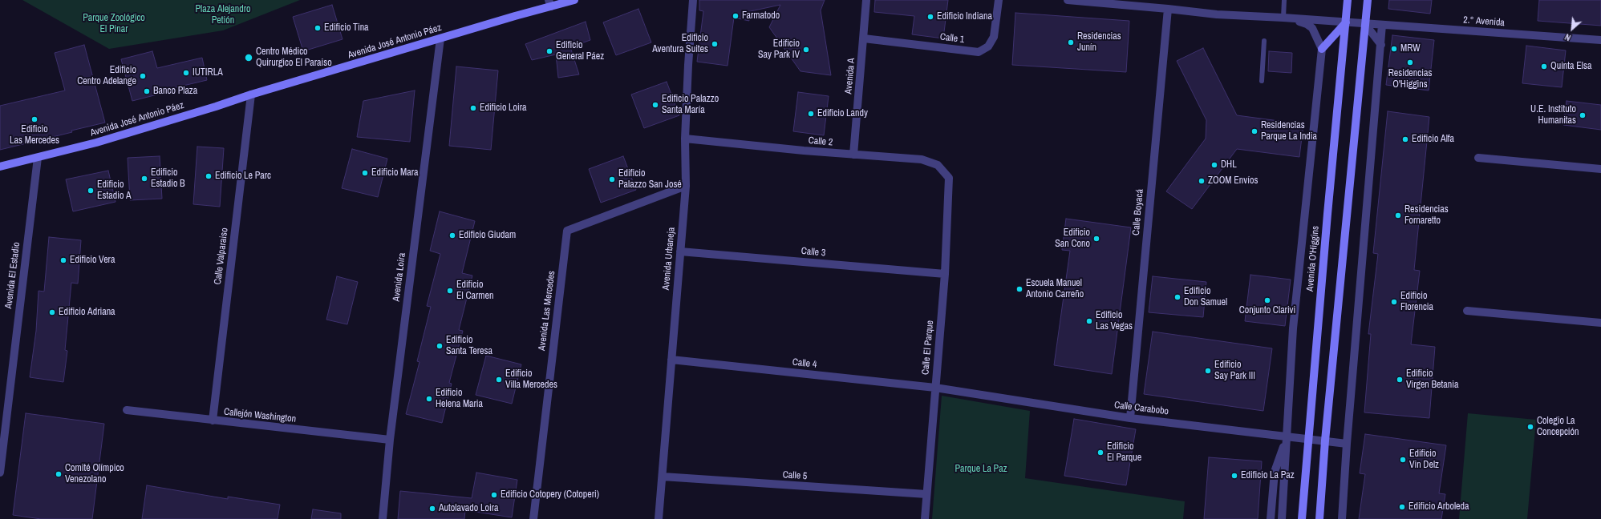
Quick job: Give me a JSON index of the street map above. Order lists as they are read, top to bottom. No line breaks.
{"streets":{"main road":["Avenida José Antonio Páez","Avenida O'Higgins"],"street":["2.° Avenida","Calle 1","Avenida A","Calle 2","Calle Boyacá","Calle 3","Calle Valparaiso","Avenida Urbaneja","Avenida El Estadio","Avenida Loira","Avenida Las Mercedes","Calle El Parque","Calle 4","Calle Carabobo","Callejón Washington","Calle 5"]},"crossings":[["2.° Avenida","Avenida O'Higgins"],["Calle 1","Avenida A"],["Avenida José Antonio Páez","Calle Valparaiso"],["Avenida José Antonio Páez","Avenida El Estadio"],["Avenida José Antonio Páez","Avenida Loira"],["Avenida A","Calle 2"],["Calle 2","Avenida Urbaneja"],["Calle 2","Calle El Parque"],["Calle Boyacá","Calle Carabobo"],["Calle 3","Avenida Urbaneja"],["Calle 3","Calle El Parque"],["Calle Valparaiso","Callejón Washington"],["Avenida Urbaneja","Avenida Las Mercedes"],["Avenida Urbaneja","Calle 4"],["Avenida Urbaneja","Calle 5"],["Avenida O'Higgins","Calle Carabobo"],["Avenida Loira","Callejón Washington"],["Calle El Parque","Calle 4"],["Calle El Parque","Calle Carabobo"],["Calle El Parque","Calle 5"],["Calle 4","Calle Carabobo"]],"parks":["Plaza Alejandro Petión","Parque Zoológico El Pinar","Parque La Paz"],"places":["Farmatodo","Edificio Indiana","Edificio Tina","Residencias Junín","Edificio Aventura Suites","MRW","Edificio Say Park IV","Edificio General Páez","Centro Médico Quirurgico El Paraiso","Residencias O'Higgins","Quinta Elsa","IUTIRLA","Edificio Centro Adelange","Banco Plaza","Edificio Palazzo Santa María","Edificio Loira","Edificio Landy","U.E. Instituto Humanitas","Edificio Las Mercedes","Residencias Parque La India","Edificio Alfa","DHL","Edificio Mara","Edificio Le Parc","Edificio Estadio B","Edificio Palazzo San José","ZOOM Envíos","Edificio Estadio A","Residencias Fornaretto","Edificio Giudam","Edificio San Cono","Edificio Vera","Escuela Manuel Antonio Carreño","Edificio El Carmen","Edificio Don Samuel","Conjunto Clarivi","Edificio Florencia","Edificio Adriana","Edificio Las Vegas","Edificio Santa Teresa","Edificio Say Park III","Edificio Villa Mercedes","Edificio Virgen Betania","Edificio Helena Maria","Colegio La Concepción","Edificio El Parque","Edificio Vin Delz","Comité Olímpico Venezolano","Edificio La Paz","Edificio Cotopery (Cotoperi)","Edificio Arboleda","Autolavado Loira"],"north":"bottom left"}
